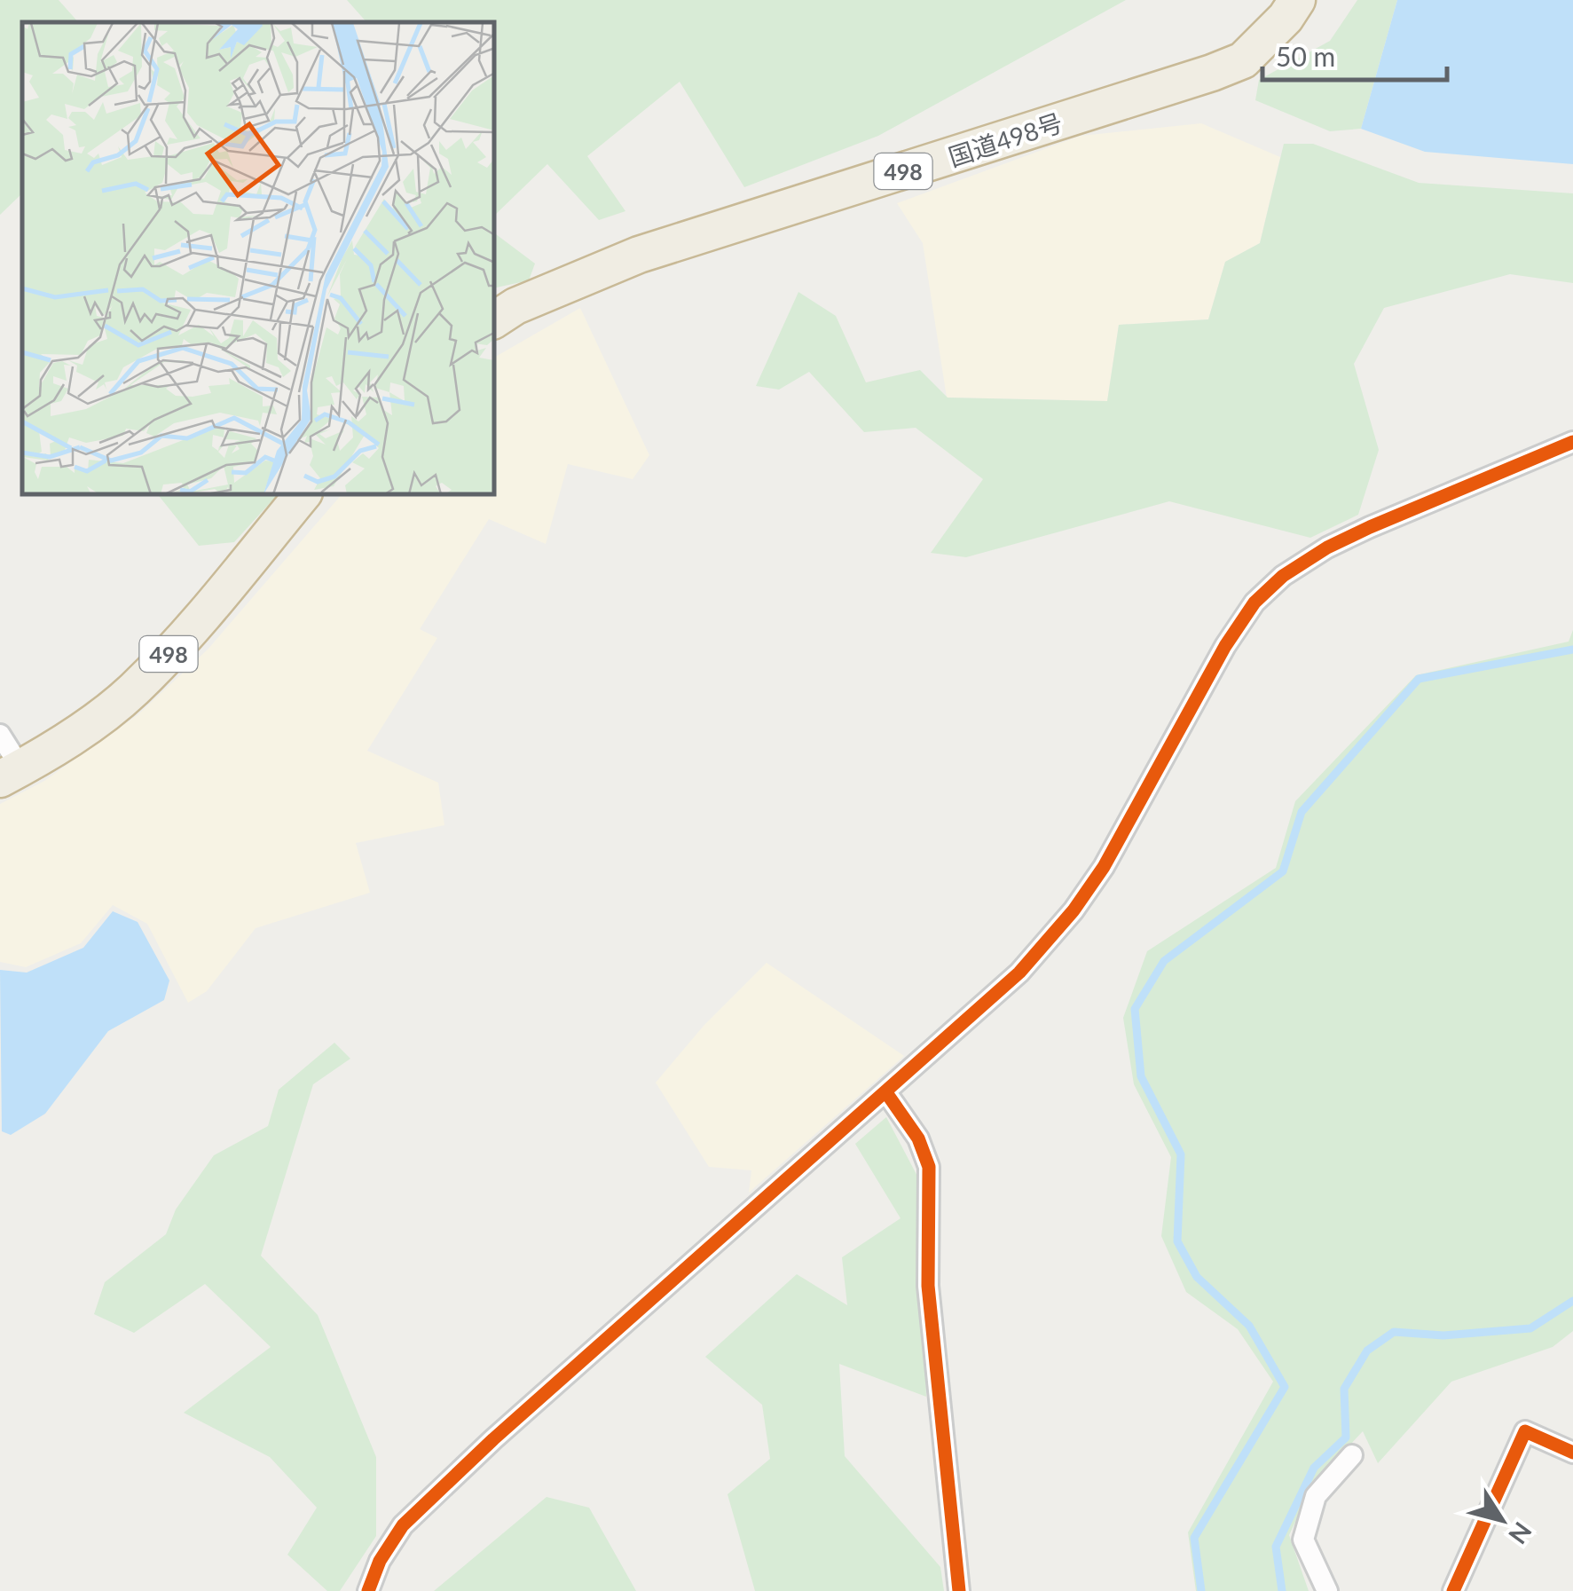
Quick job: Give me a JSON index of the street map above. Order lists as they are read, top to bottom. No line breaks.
{"streets":{"highway":["国道498号","498"]},"scale_bar":"50 m","north":"bottom right"}
